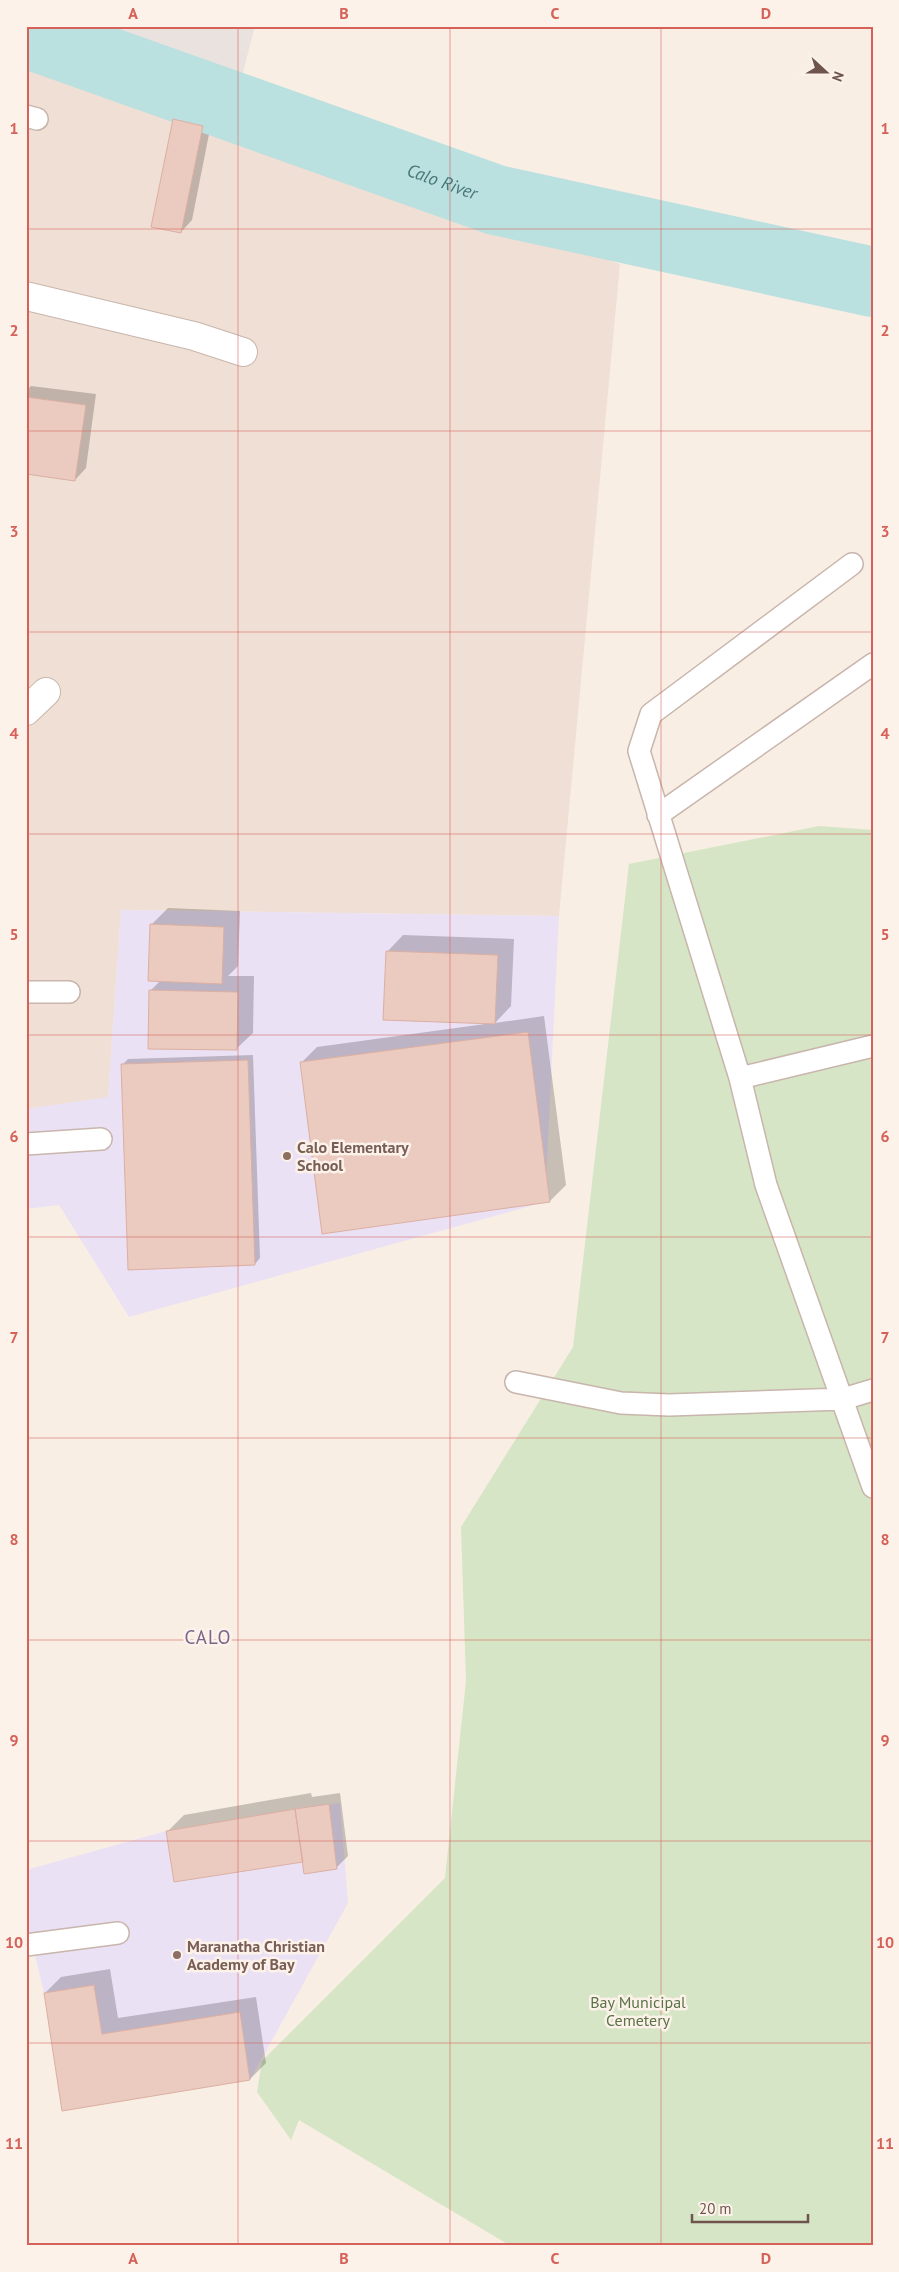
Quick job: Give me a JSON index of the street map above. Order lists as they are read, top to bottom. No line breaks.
{"districts":["CALO"],"water":["Calo River"],"parks":["Bay Municipal Cemetery"],"places":["Calo Elementary School","Maranatha Christian Academy of Bay"],"scale_bar":"20 m","north":"right","grid":{"columns":["A","B","C","D"],"rows":["1","2","3","4","5","6","7","8","9","10","11"]}}
